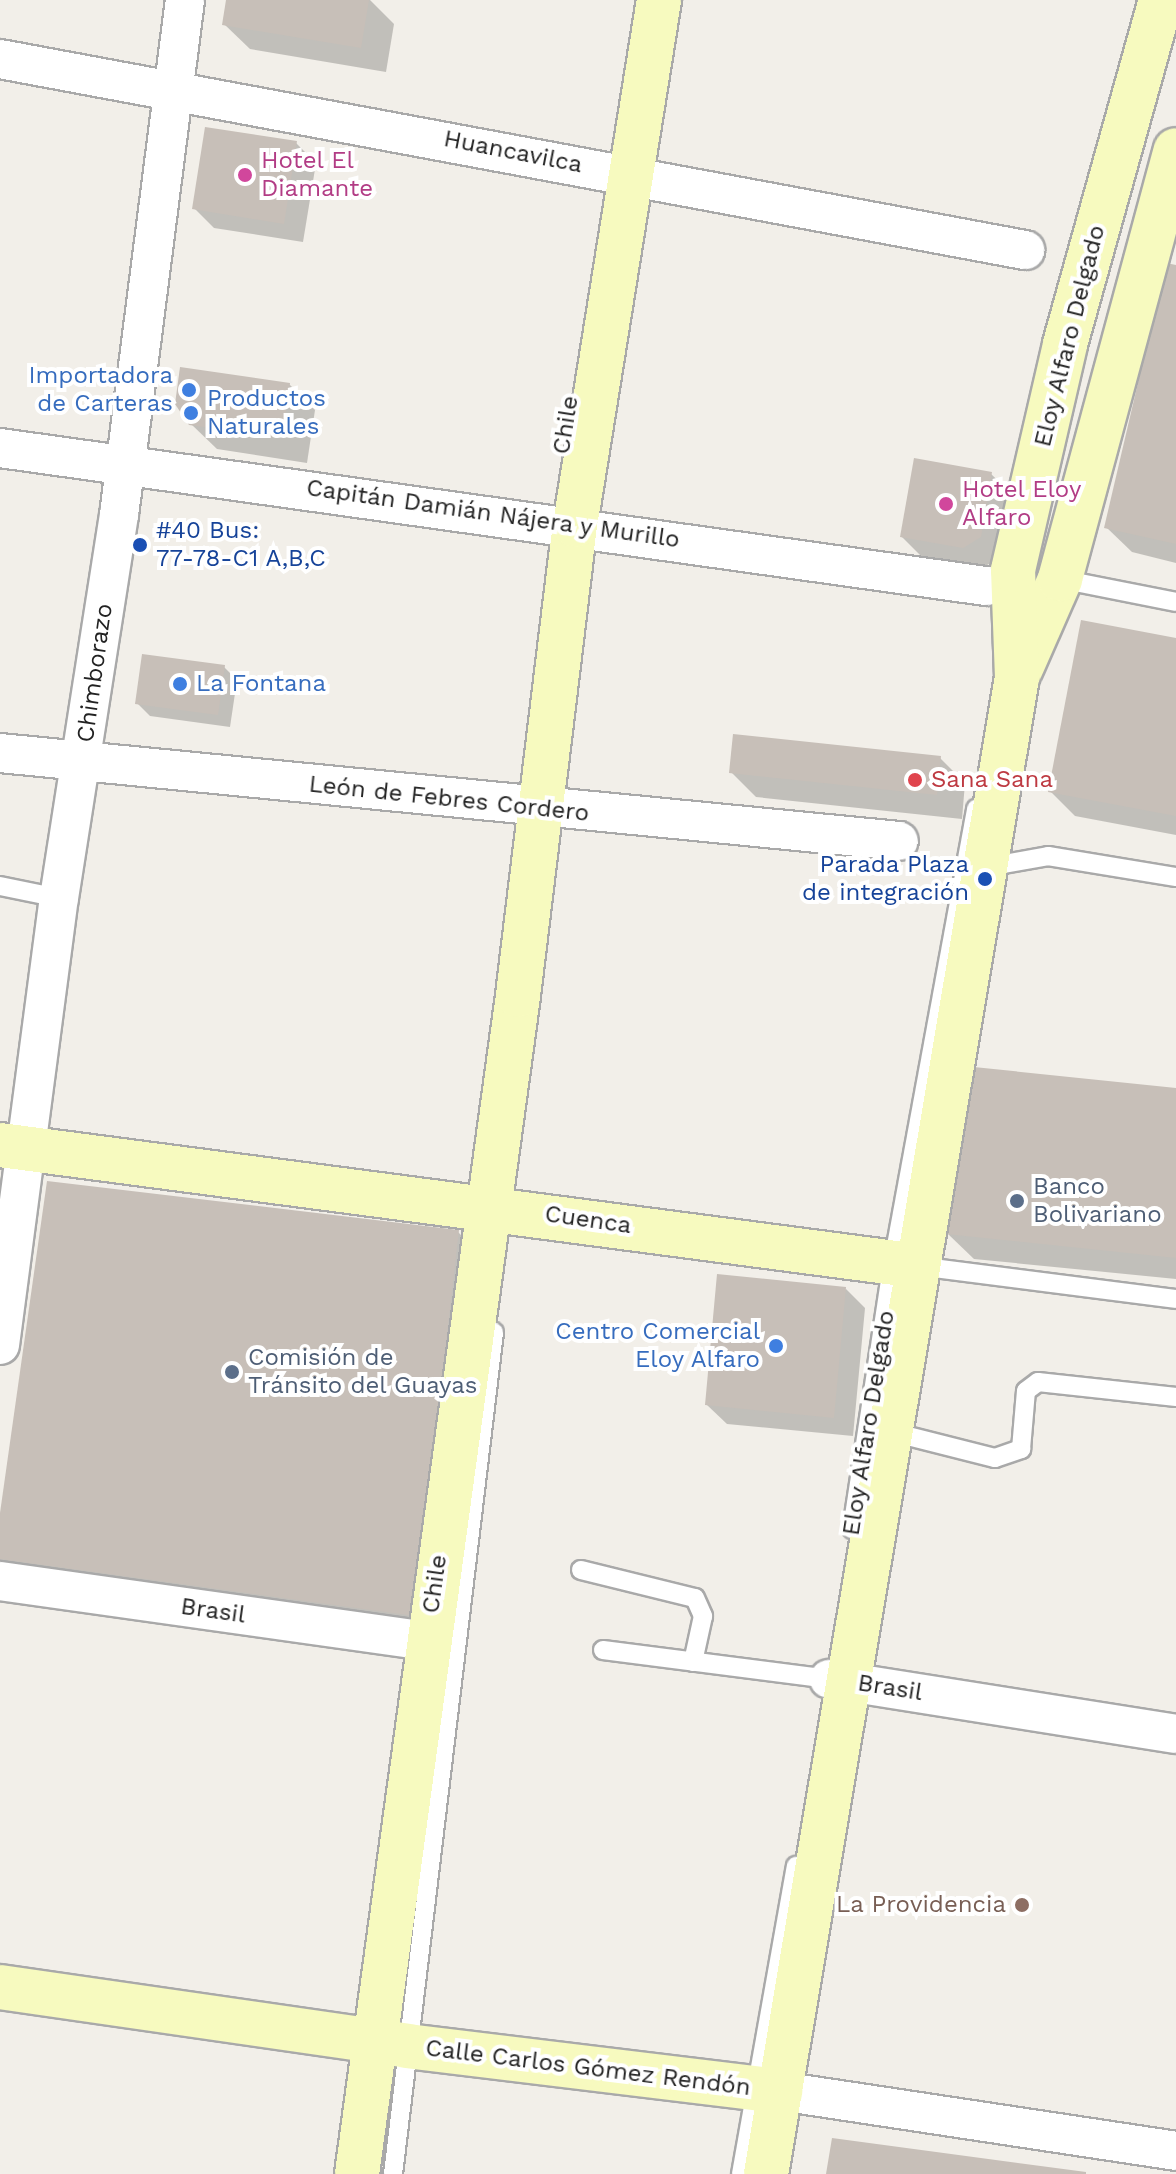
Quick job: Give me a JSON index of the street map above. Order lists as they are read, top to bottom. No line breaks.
{"streets":{"main road":["Eloy Alfaro Delgado","Chile","Cuenca","Calle Carlos Gómez Rendón"],"street":["Huancavilca","Capitán Damián Nájera y Murillo","Chimborazo","León de Febres Cordero","Brasil"]},"crossings":[["Huancavilca","Chile"],["Huancavilca","Chimborazo"],["Eloy Alfaro Delgado","Cuenca"],["Eloy Alfaro Delgado","Brasil"],["Eloy Alfaro Delgado","Calle Carlos Gómez Rendón"],["Chile","Capitán Damián Nájera y Murillo"],["Chile","León de Febres Cordero"],["Chile","Cuenca"],["Chile","Brasil"],["Chile","Calle Carlos Gómez Rendón"],["Capitán Damián Nájera y Murillo","Chimborazo"],["Chimborazo","León de Febres Cordero"],["Chimborazo","Cuenca"]],"places":["Hotel El Diamante","Importadora de Carteras","Productos Naturales","Hotel Eloy Alfaro","#40 Bus: 77-78-C1 A,B,C","La Fontana","Sana Sana","Parada Plaza de integración","Banco Bolivariano","Centro Comercial Eloy Alfaro","Comisión de Tránsito del Guayas","La Providencia"]}
